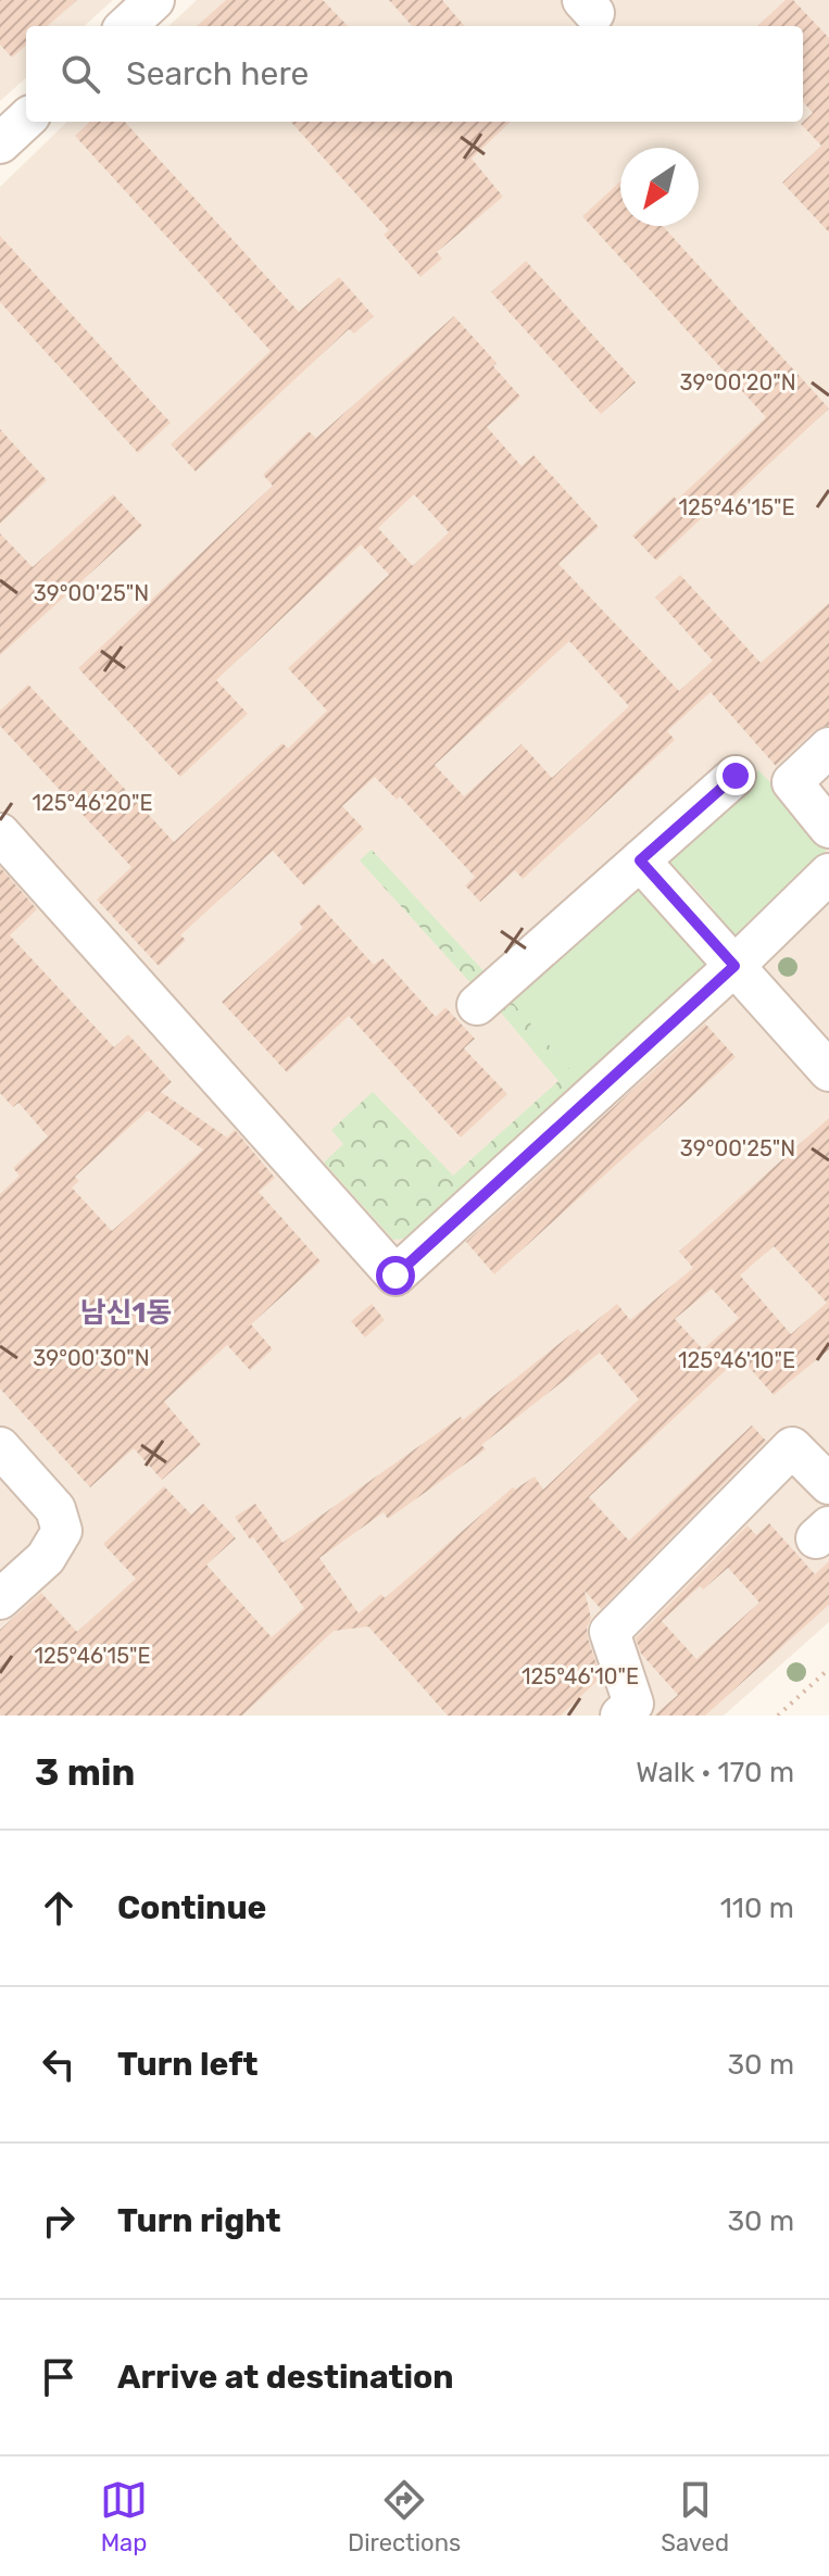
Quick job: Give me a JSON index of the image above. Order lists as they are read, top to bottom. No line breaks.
{"districts":["남신1동"],"north":"bottom left","page":{"search":"Search here","heading":["3 min","Walk · 170 m"],"list":[["Continue","110 m"],["Turn left","30 m"],["Turn right","30 m"],"Arrive at destination"],"nav":["Map","Directions","Saved"]},"coordinates":["39°00'20\"N","125°46'15\"E","39°00'25\"N","125°46'20\"E","39°00'30\"N","125°46'10\"E"]}
